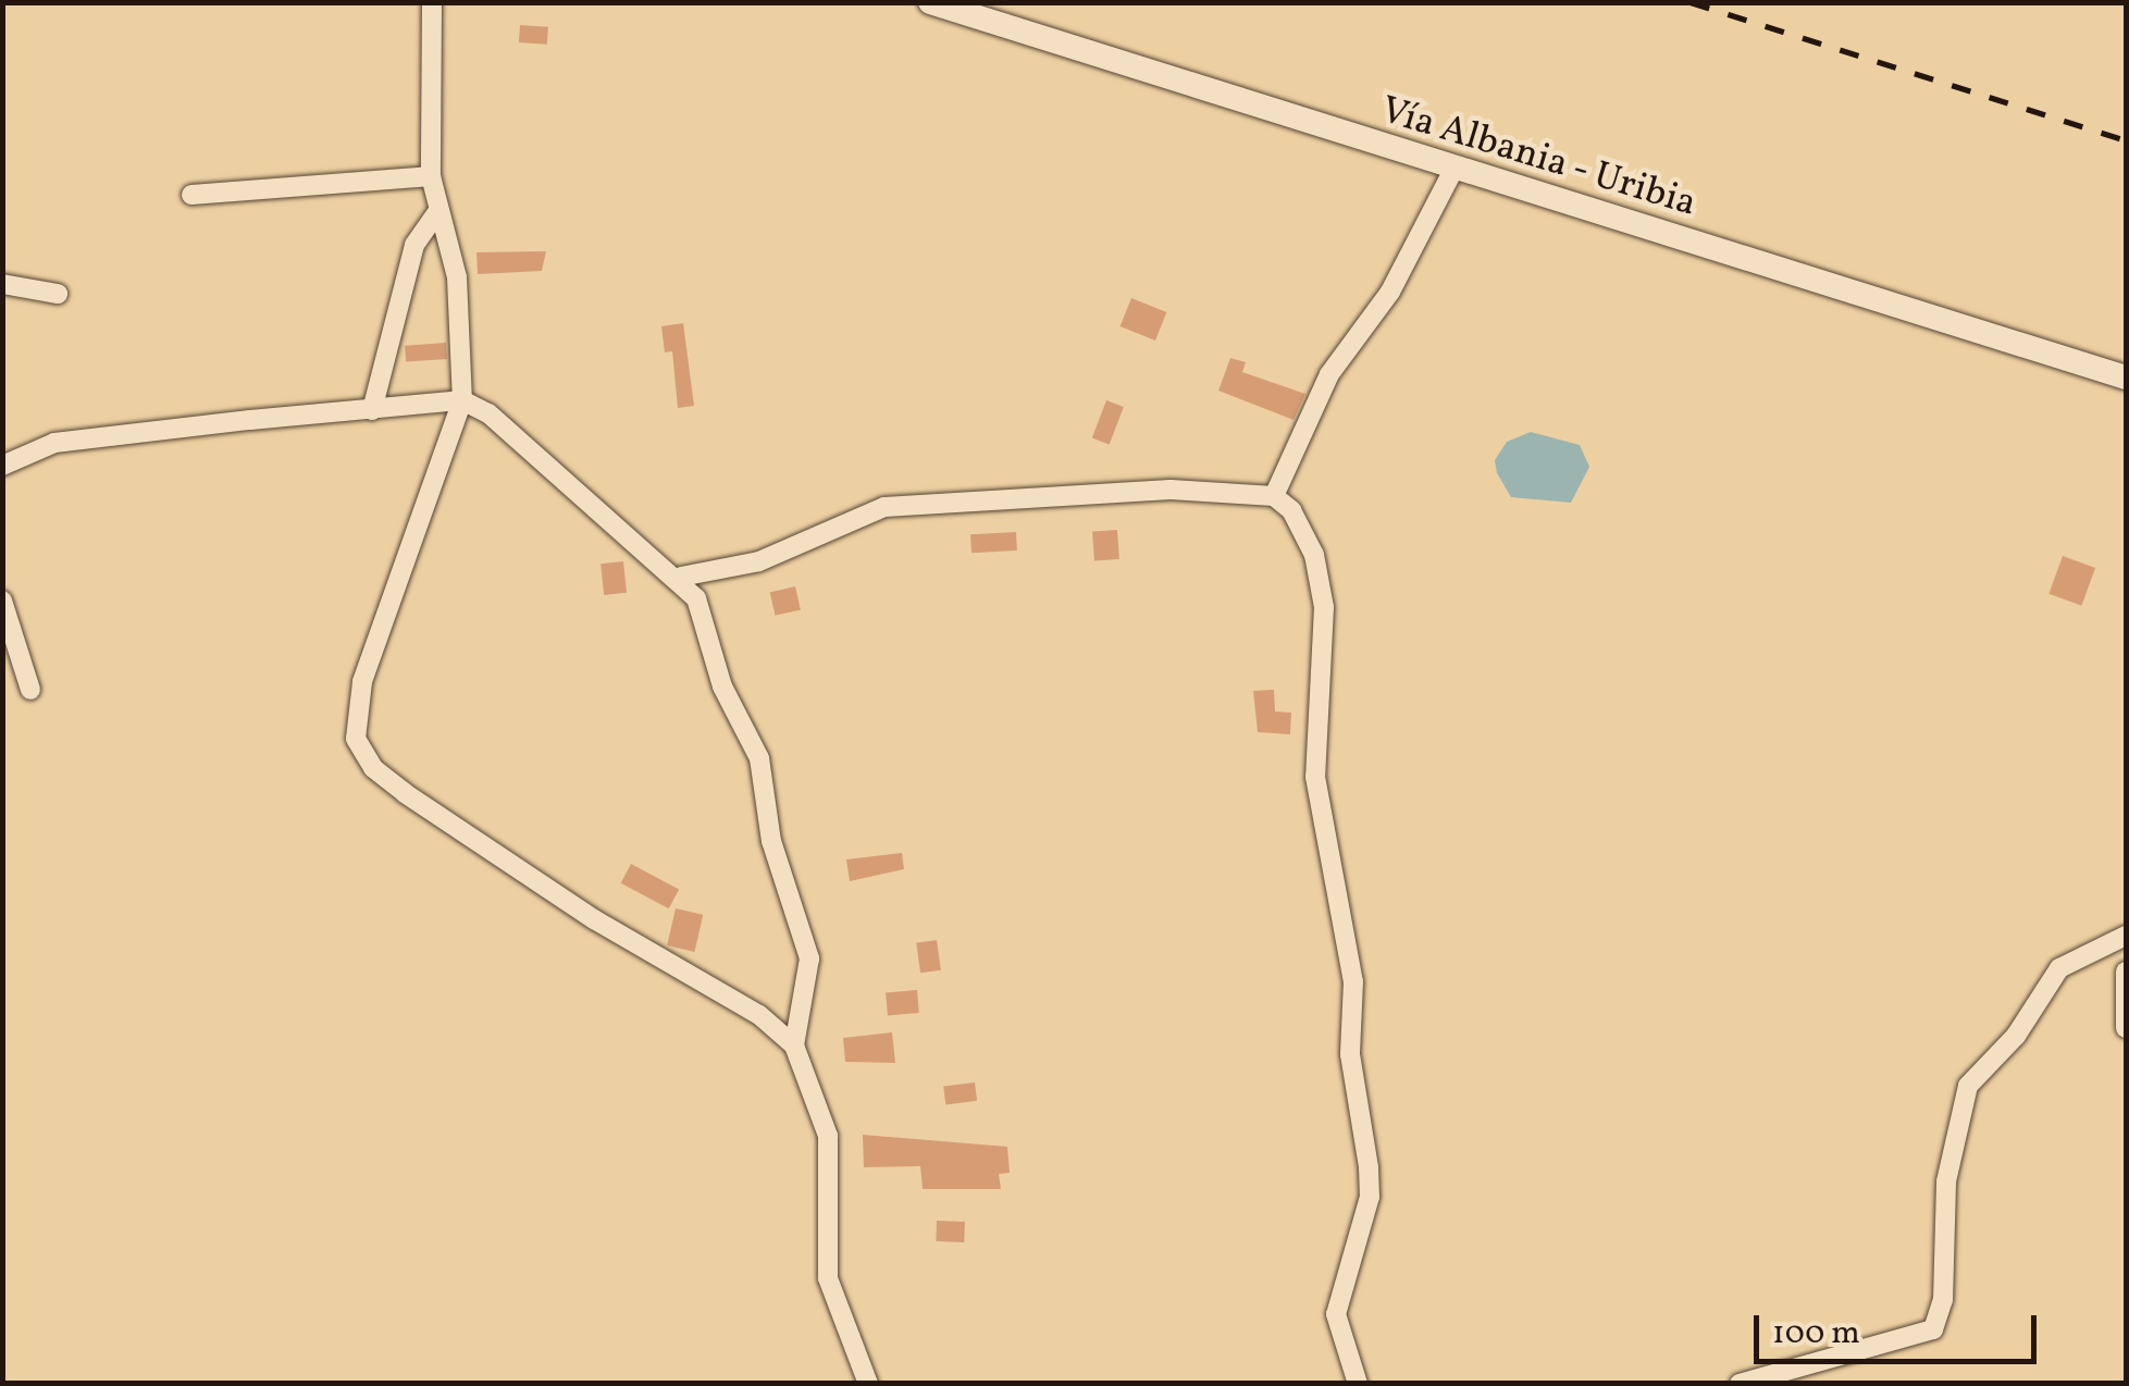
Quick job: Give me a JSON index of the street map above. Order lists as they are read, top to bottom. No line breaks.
{"streets":{"main road":["Vía Albania - Uribia"]},"scale_bar":"100 m"}
